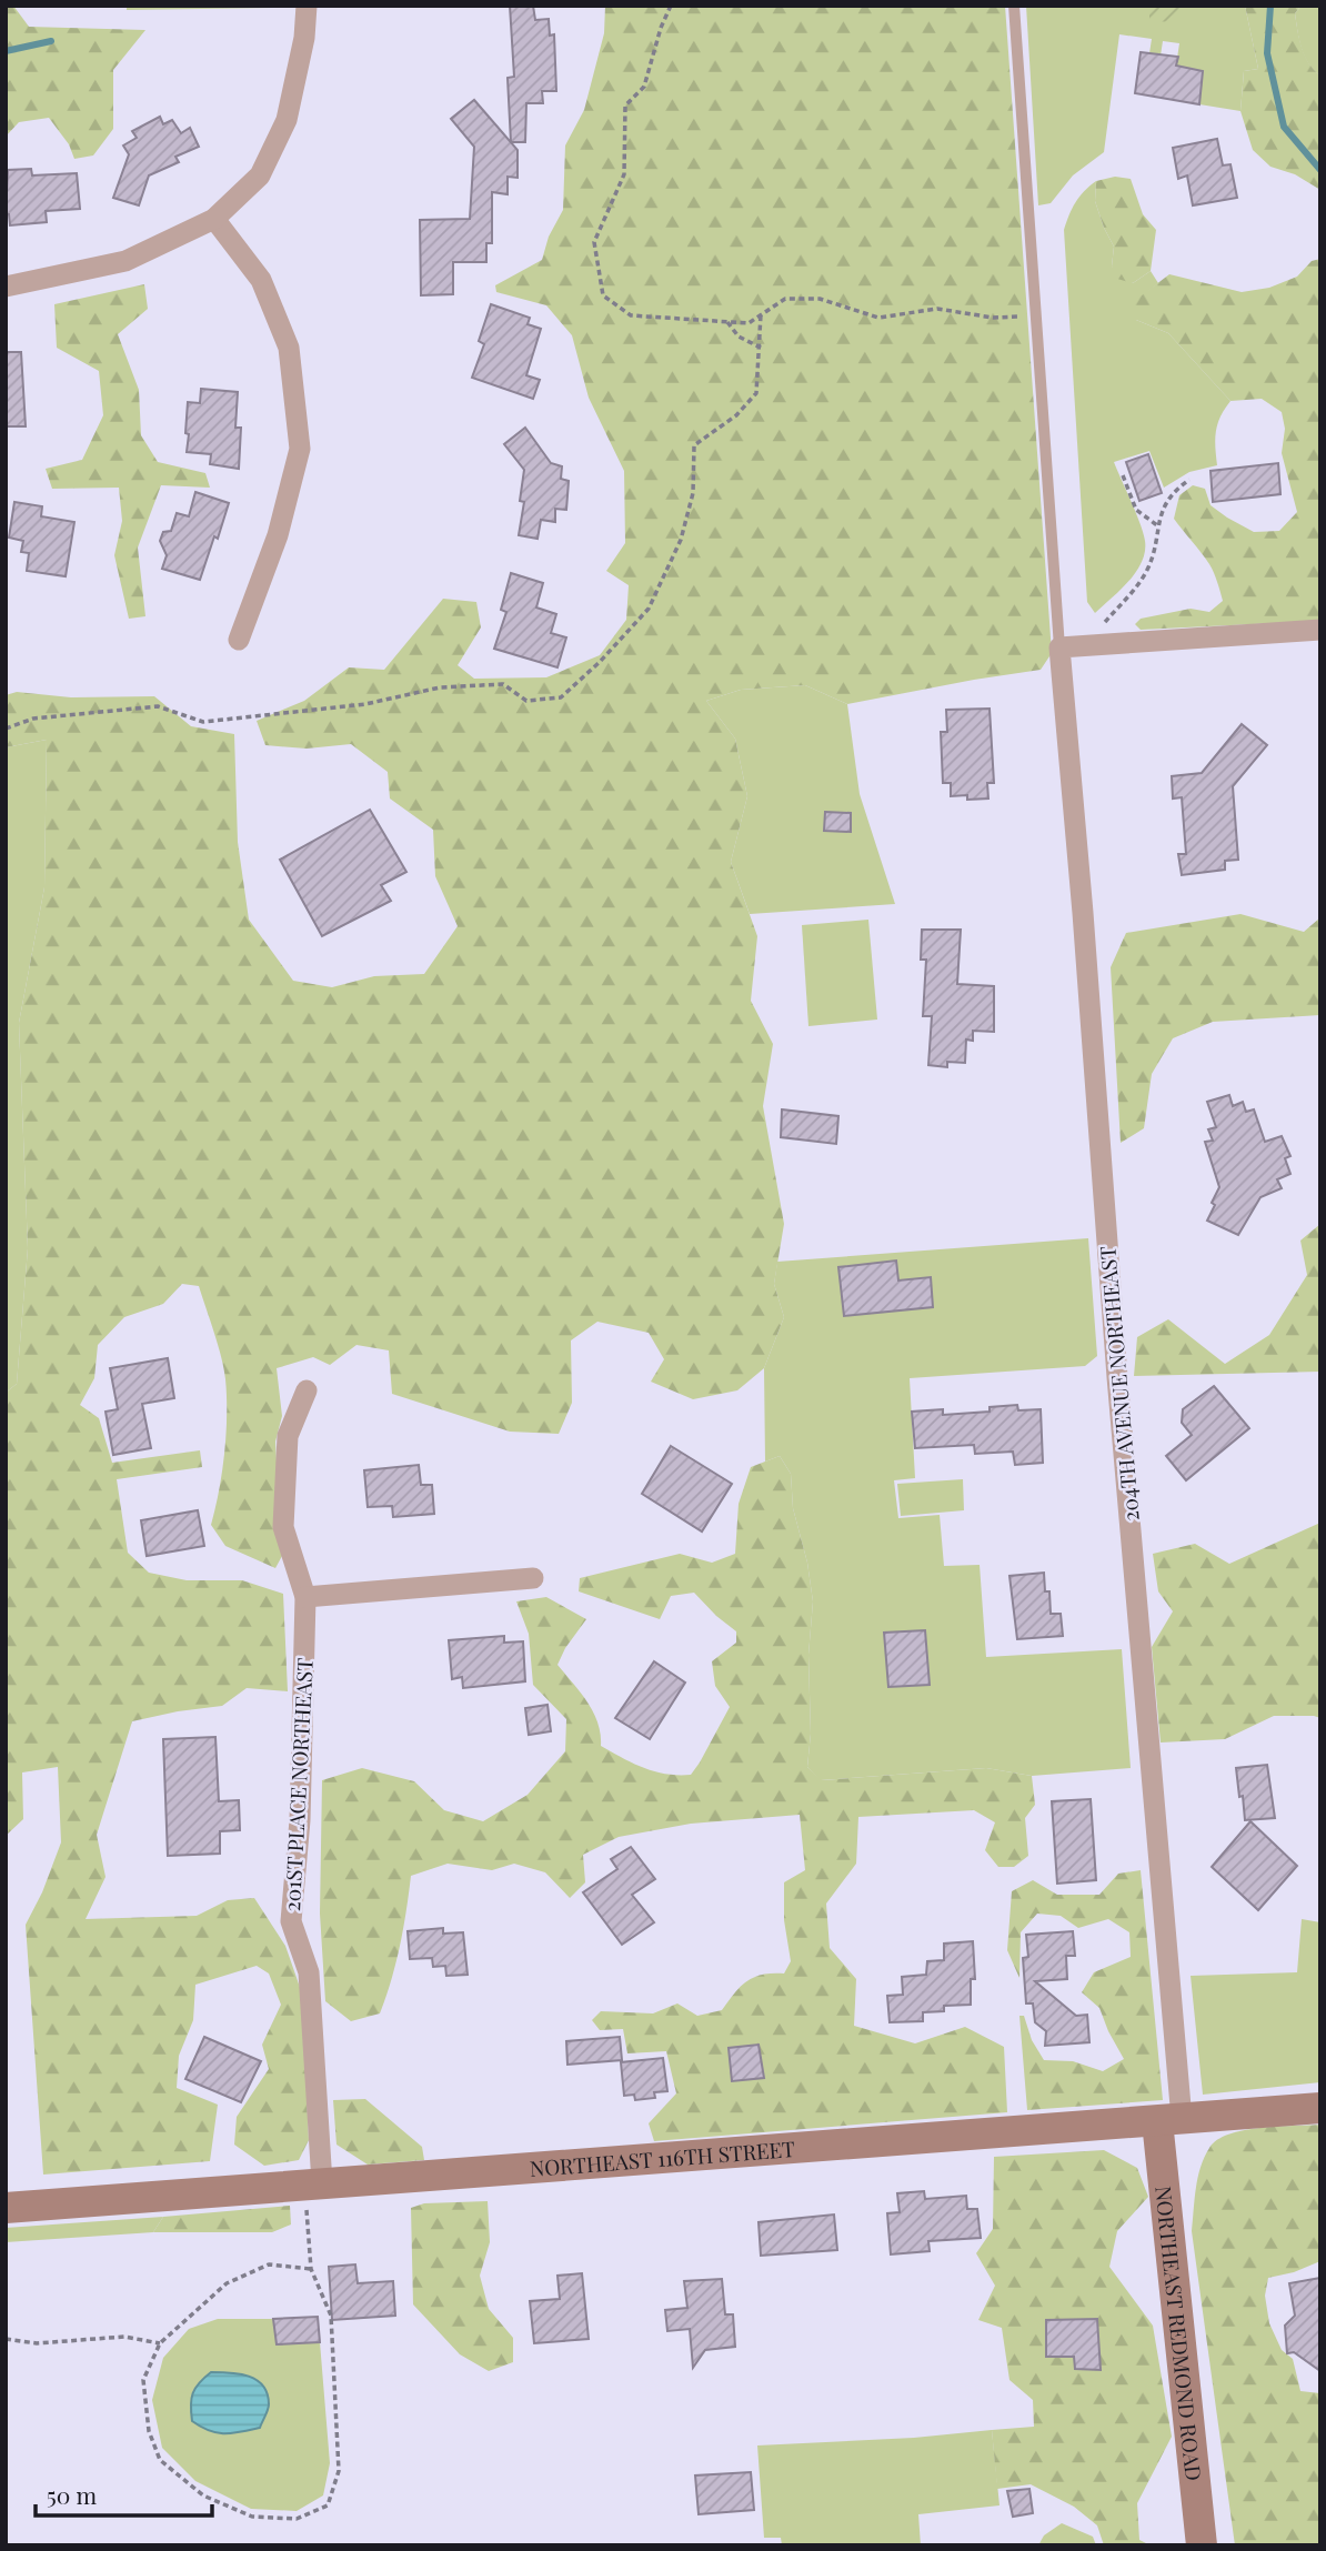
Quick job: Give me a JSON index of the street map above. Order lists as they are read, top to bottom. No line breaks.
{"streets":{"street":["204TH AVENUE NORTHEAST","201ST PLACE NORTHEAST","NORTHEAST 116TH STREET","NORTHEAST REDMOND ROAD"]},"crossings":[["204TH AVENUE NORTHEAST","NORTHEAST 116TH STREET"],["204TH AVENUE NORTHEAST","NORTHEAST REDMOND ROAD"],["201ST PLACE NORTHEAST","NORTHEAST 116TH STREET"],["NORTHEAST 116TH STREET","NORTHEAST REDMOND ROAD"]],"scale_bar":"50 m"}
